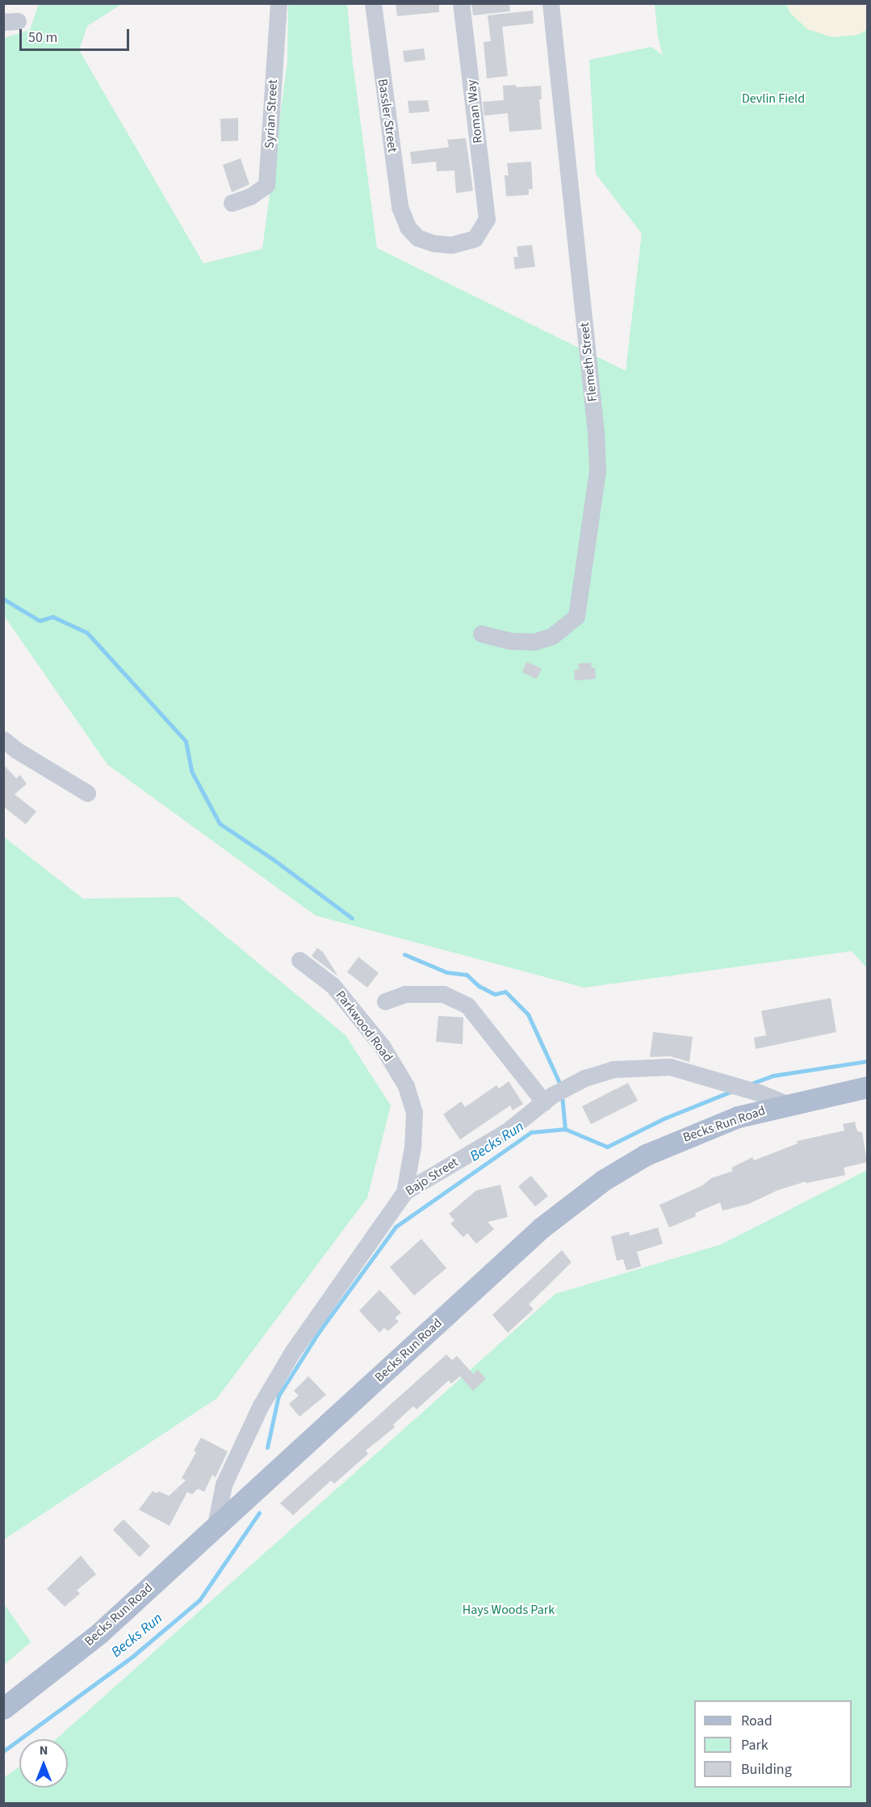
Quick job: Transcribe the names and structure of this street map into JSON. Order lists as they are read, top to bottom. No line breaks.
{"streets":{"main road":["Becks Run Road"],"street":["Roman Way","Syrian Street","Bassler Street","Flemeth Street","Parkwood Road","Bajo Street"]},"crossings":[["Roman Way","Bassler Street"],["Parkwood Road","Bajo Street"],["Becks Run Road","Bajo Street"]],"water":["Becks Run"],"parks":["Devlin Field","Hays Woods Park"],"legend":["Road","Park","Building"],"scale_bar":"50 m","north":"top"}
